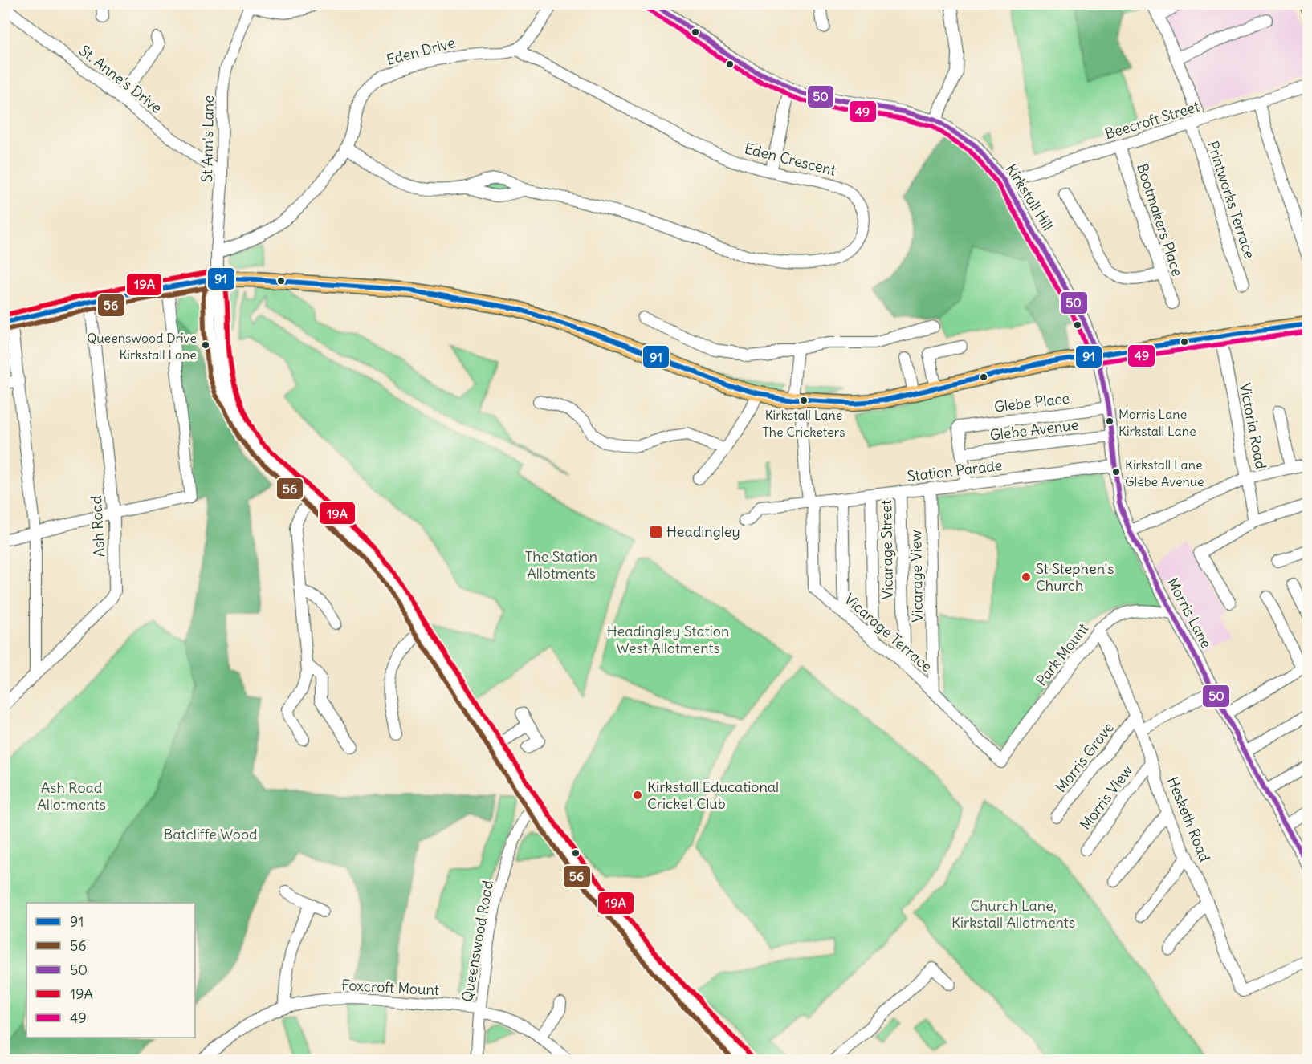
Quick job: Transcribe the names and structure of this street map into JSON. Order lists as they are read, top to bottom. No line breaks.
{"streets":{"street":["Eden Drive","St. Anne's Drive","Beecroft Street","St Ann's Lane","Eden Crescent","Kirkstall Hill","Printworks Terrace","Bootmakers Place","Glebe Place","Victoria Road","Glebe Avenue","Station Parade","Ash Road","Vicarage Street","Vicarage View","Morris Lane","Vicarage Terrace","Park Mount","Morris Grove","Morris View","Hesketh Road","Queenswood Road","Foxcroft Mount"]},"crossings":[["Eden Drive","St Ann's Lane"],["Eden Drive","Eden Crescent"],["St. Anne's Drive","St Ann's Lane"],["Beecroft Street","Kirkstall Hill"],["Beecroft Street","Printworks Terrace"],["Beecroft Street","Bootmakers Place"],["St Ann's Lane","Queenswood Road"],["Kirkstall Hill","Morris Lane"],["Glebe Place","Glebe Avenue"],["Glebe Place","Morris Lane"],["Glebe Avenue","Morris Lane"],["Station Parade","Vicarage Street"],["Station Parade","Vicarage View"],["Station Parade","Morris Lane"],["Station Parade","Vicarage Terrace"],["Vicarage Street","Vicarage Terrace"],["Vicarage View","Vicarage Terrace"],["Morris Lane","Park Mount"],["Vicarage Terrace","Park Mount"],["Park Mount","Hesketh Road"],["Morris Grove","Hesketh Road"],["Morris View","Hesketh Road"],["Queenswood Road","Foxcroft Mount"]],"parks":["The Station Allotments","Headingley Station West Allotments","Ash Road Allotments","Batcliffe Wood","Church Lane, Kirkstall Allotments"],"places":{"other":["Queenswood Drive Kirkstall Lane","Kirkstall Lane The Cricketers","Morris Lane Kirkstall Lane","Kirkstall Lane Glebe Avenue","St Stephen's Church","Kirkstall Educational Cricket Club"],"transit":["Headingley"]},"lines":["transit line 50","transit line 49","transit line 19A","transit line 56","transit line 91"],"legend":["91","56","50","19A","49"]}
